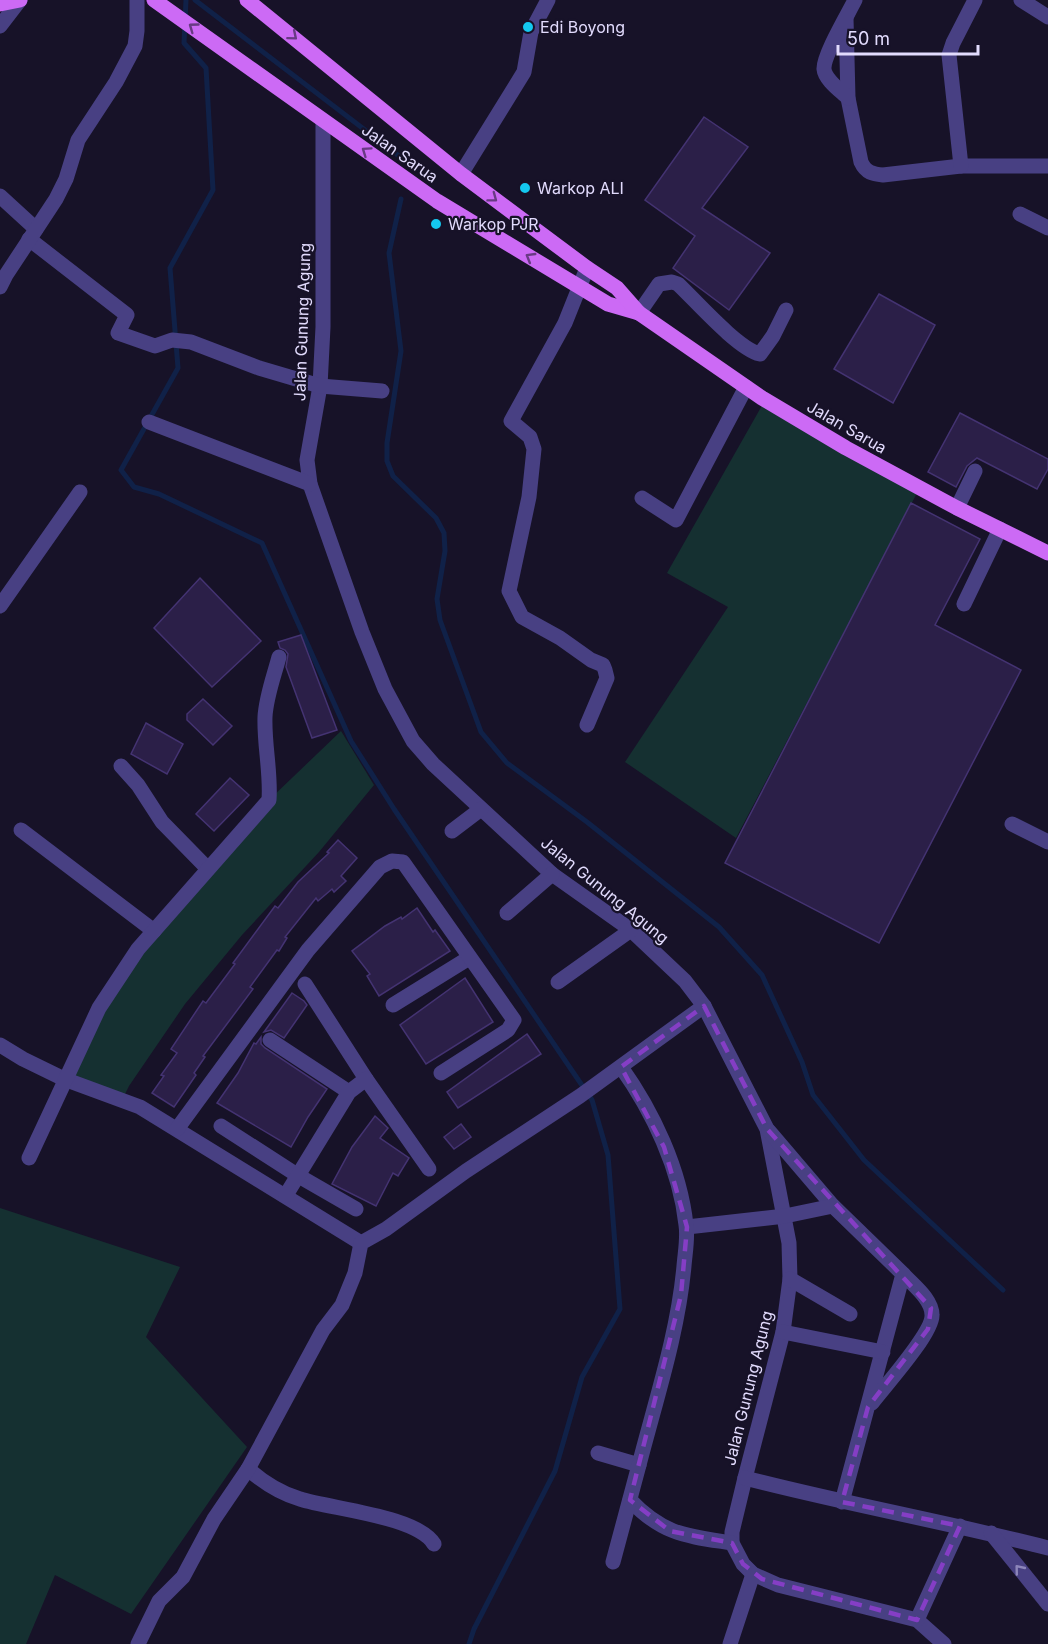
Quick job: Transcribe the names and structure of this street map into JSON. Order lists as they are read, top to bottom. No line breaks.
{"streets":{"main road":["Jalan Sarua"],"street":["Jalan Gunung Agung"]},"crossings":[["Jalan Sarua","Jalan Gunung Agung"]],"places":["Edi Boyong","Warkop ALI","Warkop PJR"],"scale_bar":"50 m"}
